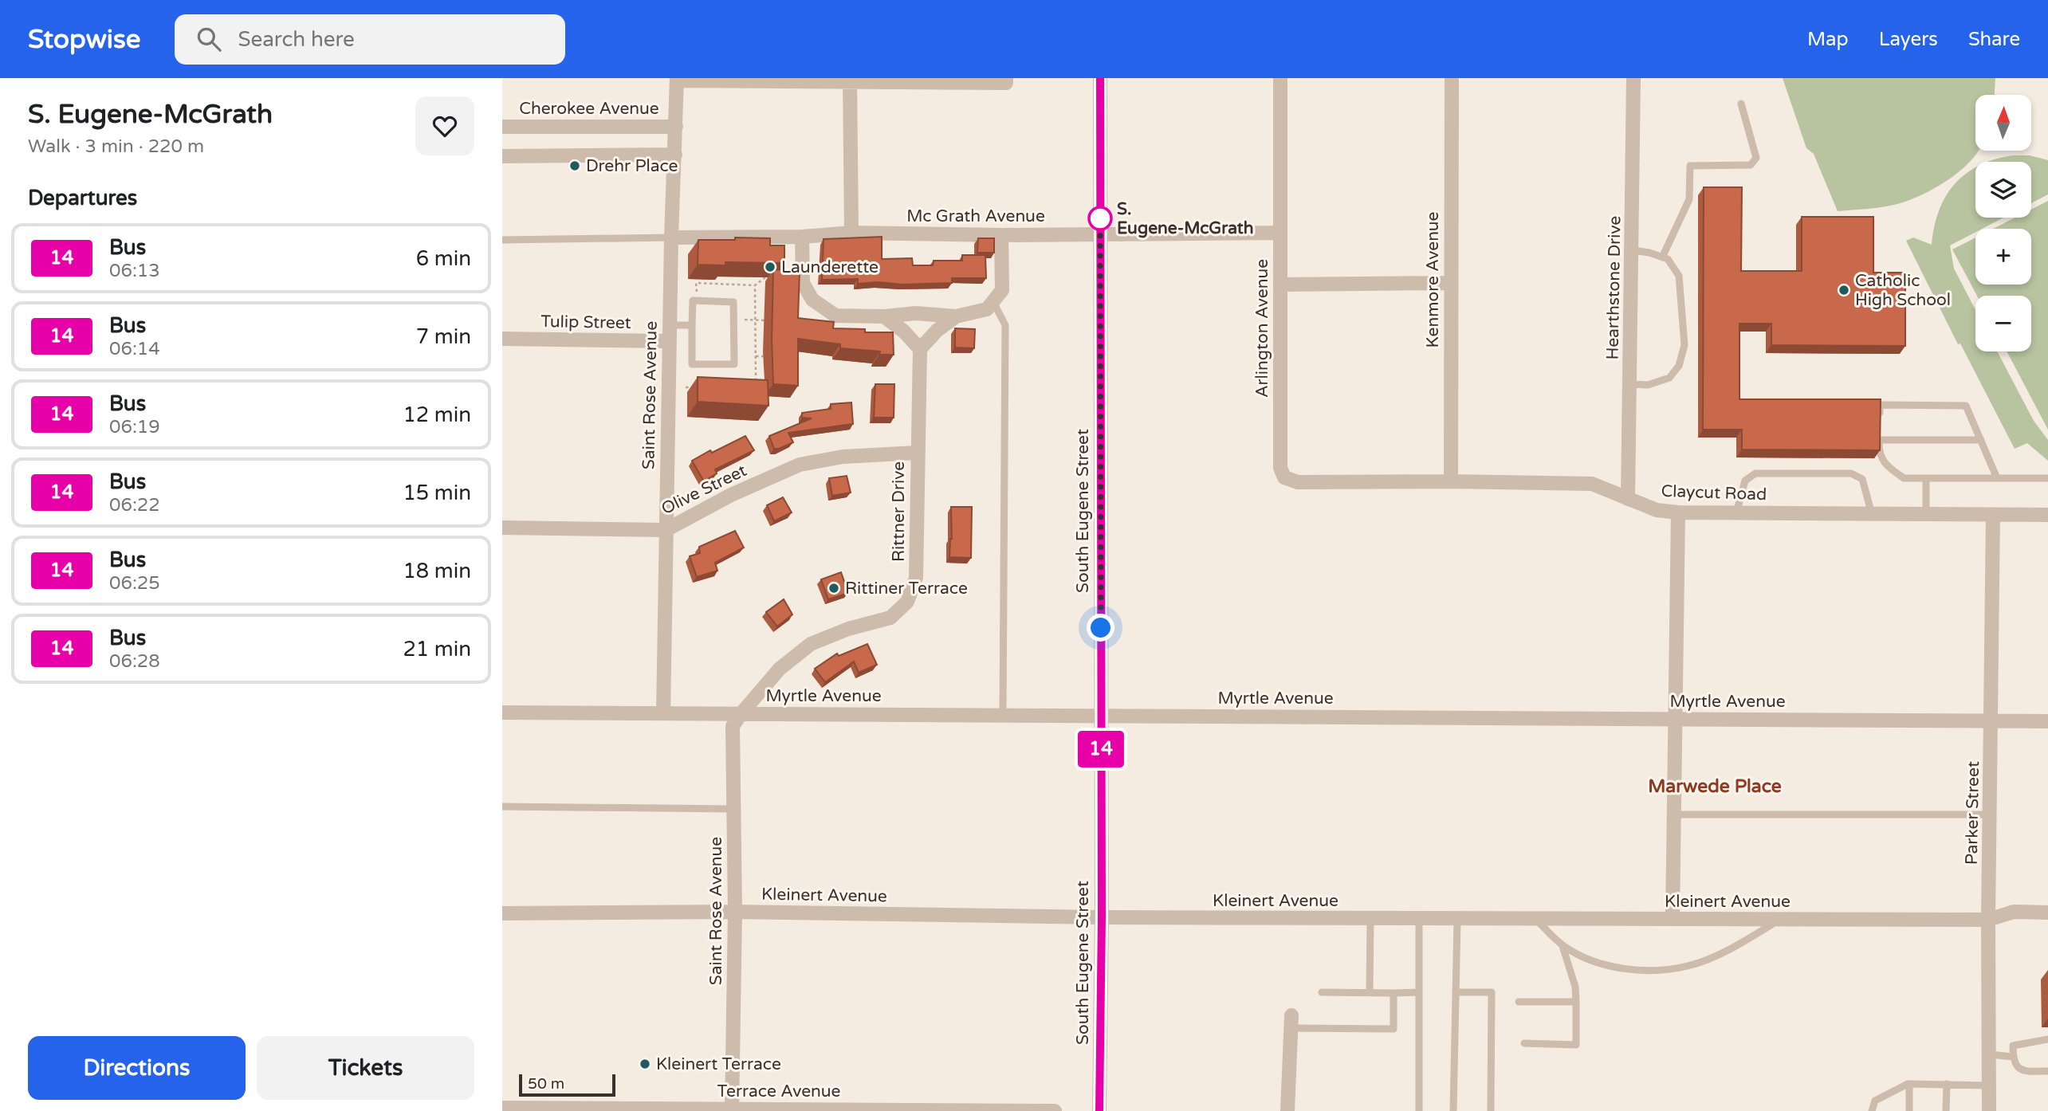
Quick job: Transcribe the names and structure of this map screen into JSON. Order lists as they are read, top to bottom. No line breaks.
{"streets":{"street":["Cherokee Avenue","Mc Grath Avenue","Kenmore Avenue","Hearthstone Drive","Tulip Street","Arlington Avenue","Saint Rose Avenue","Olive Street","Claycut Road","South Eugene Street","Rittner Drive","Myrtle Avenue","Parker Street","Kleinert Avenue","Terrace Avenue"]},"crossings":[["Cherokee Avenue","Saint Rose Avenue"],["Mc Grath Avenue","Arlington Avenue"],["Mc Grath Avenue","Saint Rose Avenue"],["Mc Grath Avenue","South Eugene Street"],["Kenmore Avenue","Claycut Road"],["Hearthstone Drive","Claycut Road"],["Tulip Street","Saint Rose Avenue"],["Arlington Avenue","Claycut Road"],["Saint Rose Avenue","Olive Street"],["Saint Rose Avenue","Rittner Drive"],["Saint Rose Avenue","Myrtle Avenue"],["Saint Rose Avenue","Kleinert Avenue"],["Saint Rose Avenue","Terrace Avenue"],["Olive Street","Rittner Drive"],["Claycut Road","Parker Street"],["South Eugene Street","Myrtle Avenue"],["South Eugene Street","Kleinert Avenue"],["Rittner Drive","Myrtle Avenue"],["Myrtle Avenue","Parker Street"],["Parker Street","Kleinert Avenue"]],"districts":["Marwede Place"],"places":["Drehr Place","S. Eugene-McGrath","Launderette","Catholic High School","Rittiner Terrace","Kleinert Terrace"],"lines":["bus line 14"],"scale_bar":"50 m","north":"top","page":{"header":"Stopwise","search":"Search here","nav":["Map","Layers","Share"],"heading":[["S. Eugene-McGrath","Walk · 3 min · 220 m"],"Departures"],"on_map":"14","map_buttons":["+","−"],"list":[{"mark":"14","name":"Bus","note":"06:13","value":"6 min"},{"mark":"14","name":"Bus","note":"06:14","value":"7 min"},{"mark":"14","name":"Bus","note":"06:19","value":"12 min"},{"mark":"14","name":"Bus","note":"06:22","value":"15 min"},{"mark":"14","name":"Bus","note":"06:25","value":"18 min"},{"mark":"14","name":"Bus","note":"06:28","value":"21 min"}],"buttons":["Directions","Tickets"],"scale":"50 m"}}
